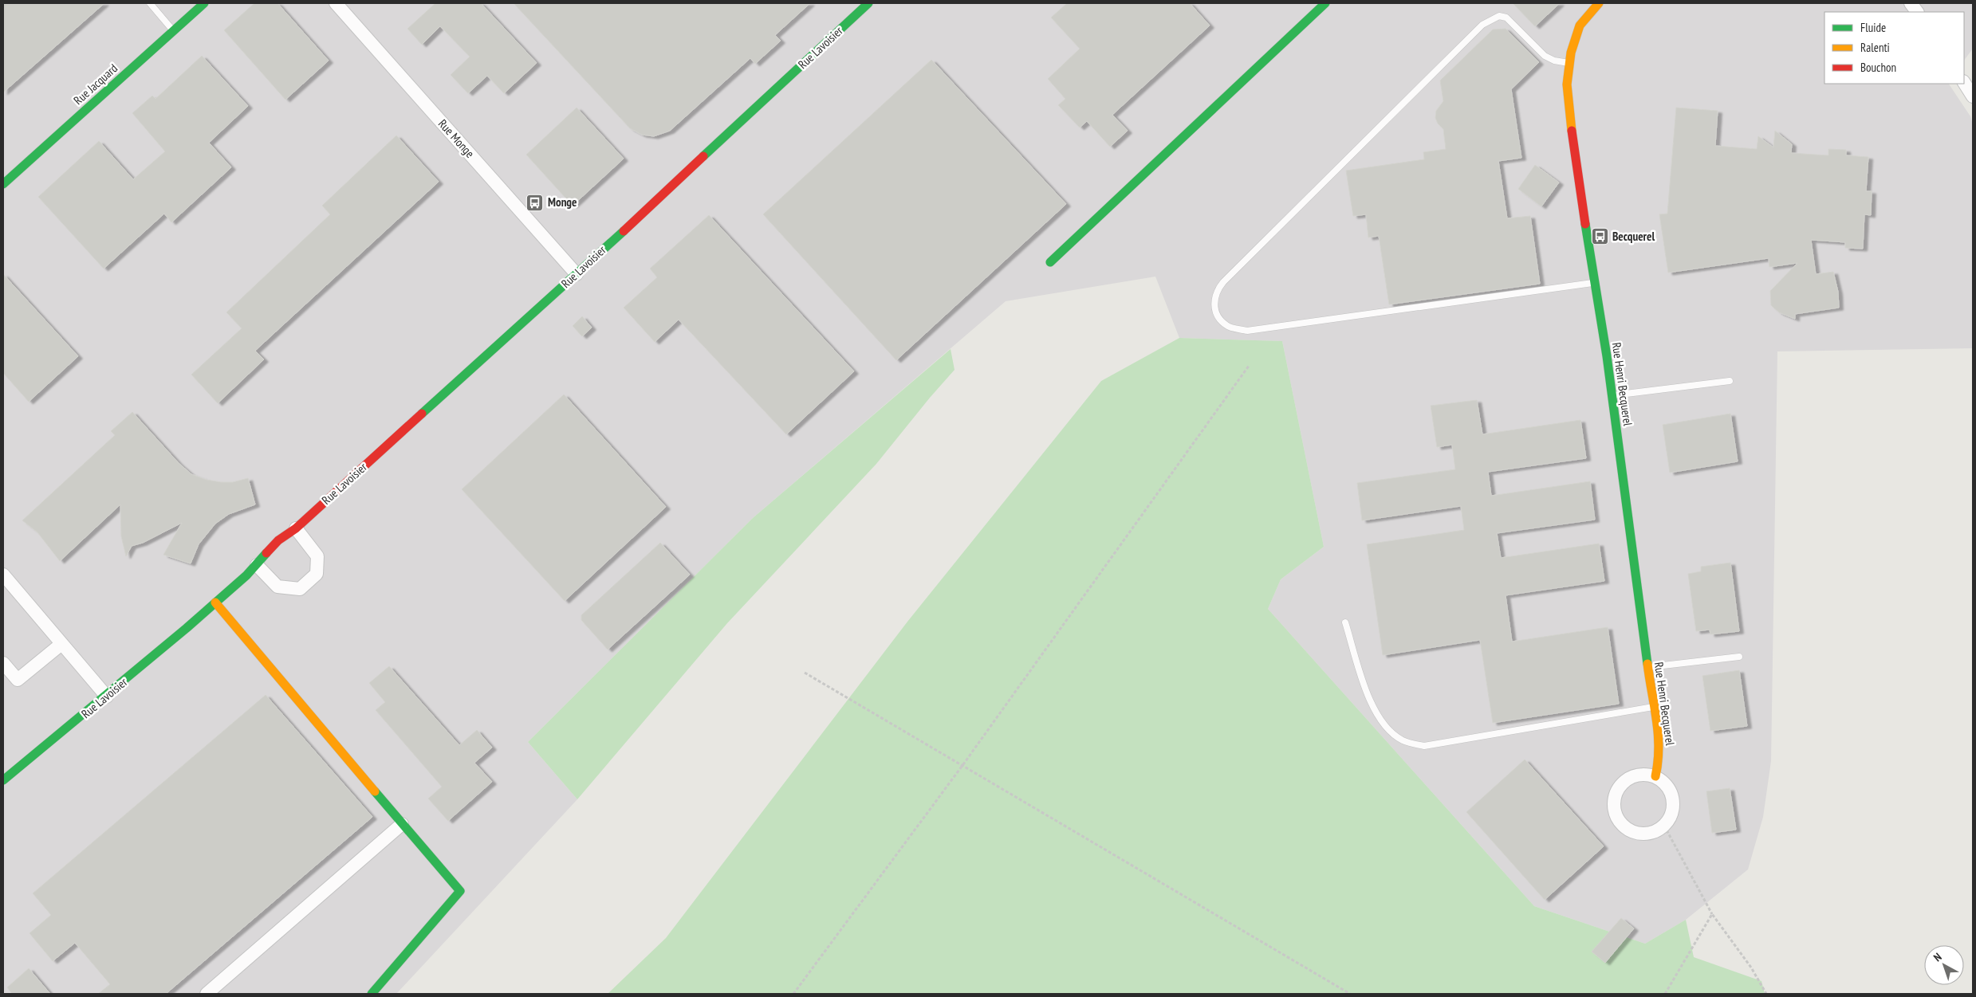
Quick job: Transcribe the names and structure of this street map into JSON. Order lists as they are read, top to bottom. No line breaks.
{"streets":{"street":["Rue Lavoisier","Rue Jacquard","Rue Monge","Rue Henri Becquerel"]},"crossings":[["Rue Lavoisier","Rue Monge"]],"places":{"bus stop":["Monge","Becquerel"]},"legend":["Fluide","Ralenti","Bouchon"],"north":"top left"}
